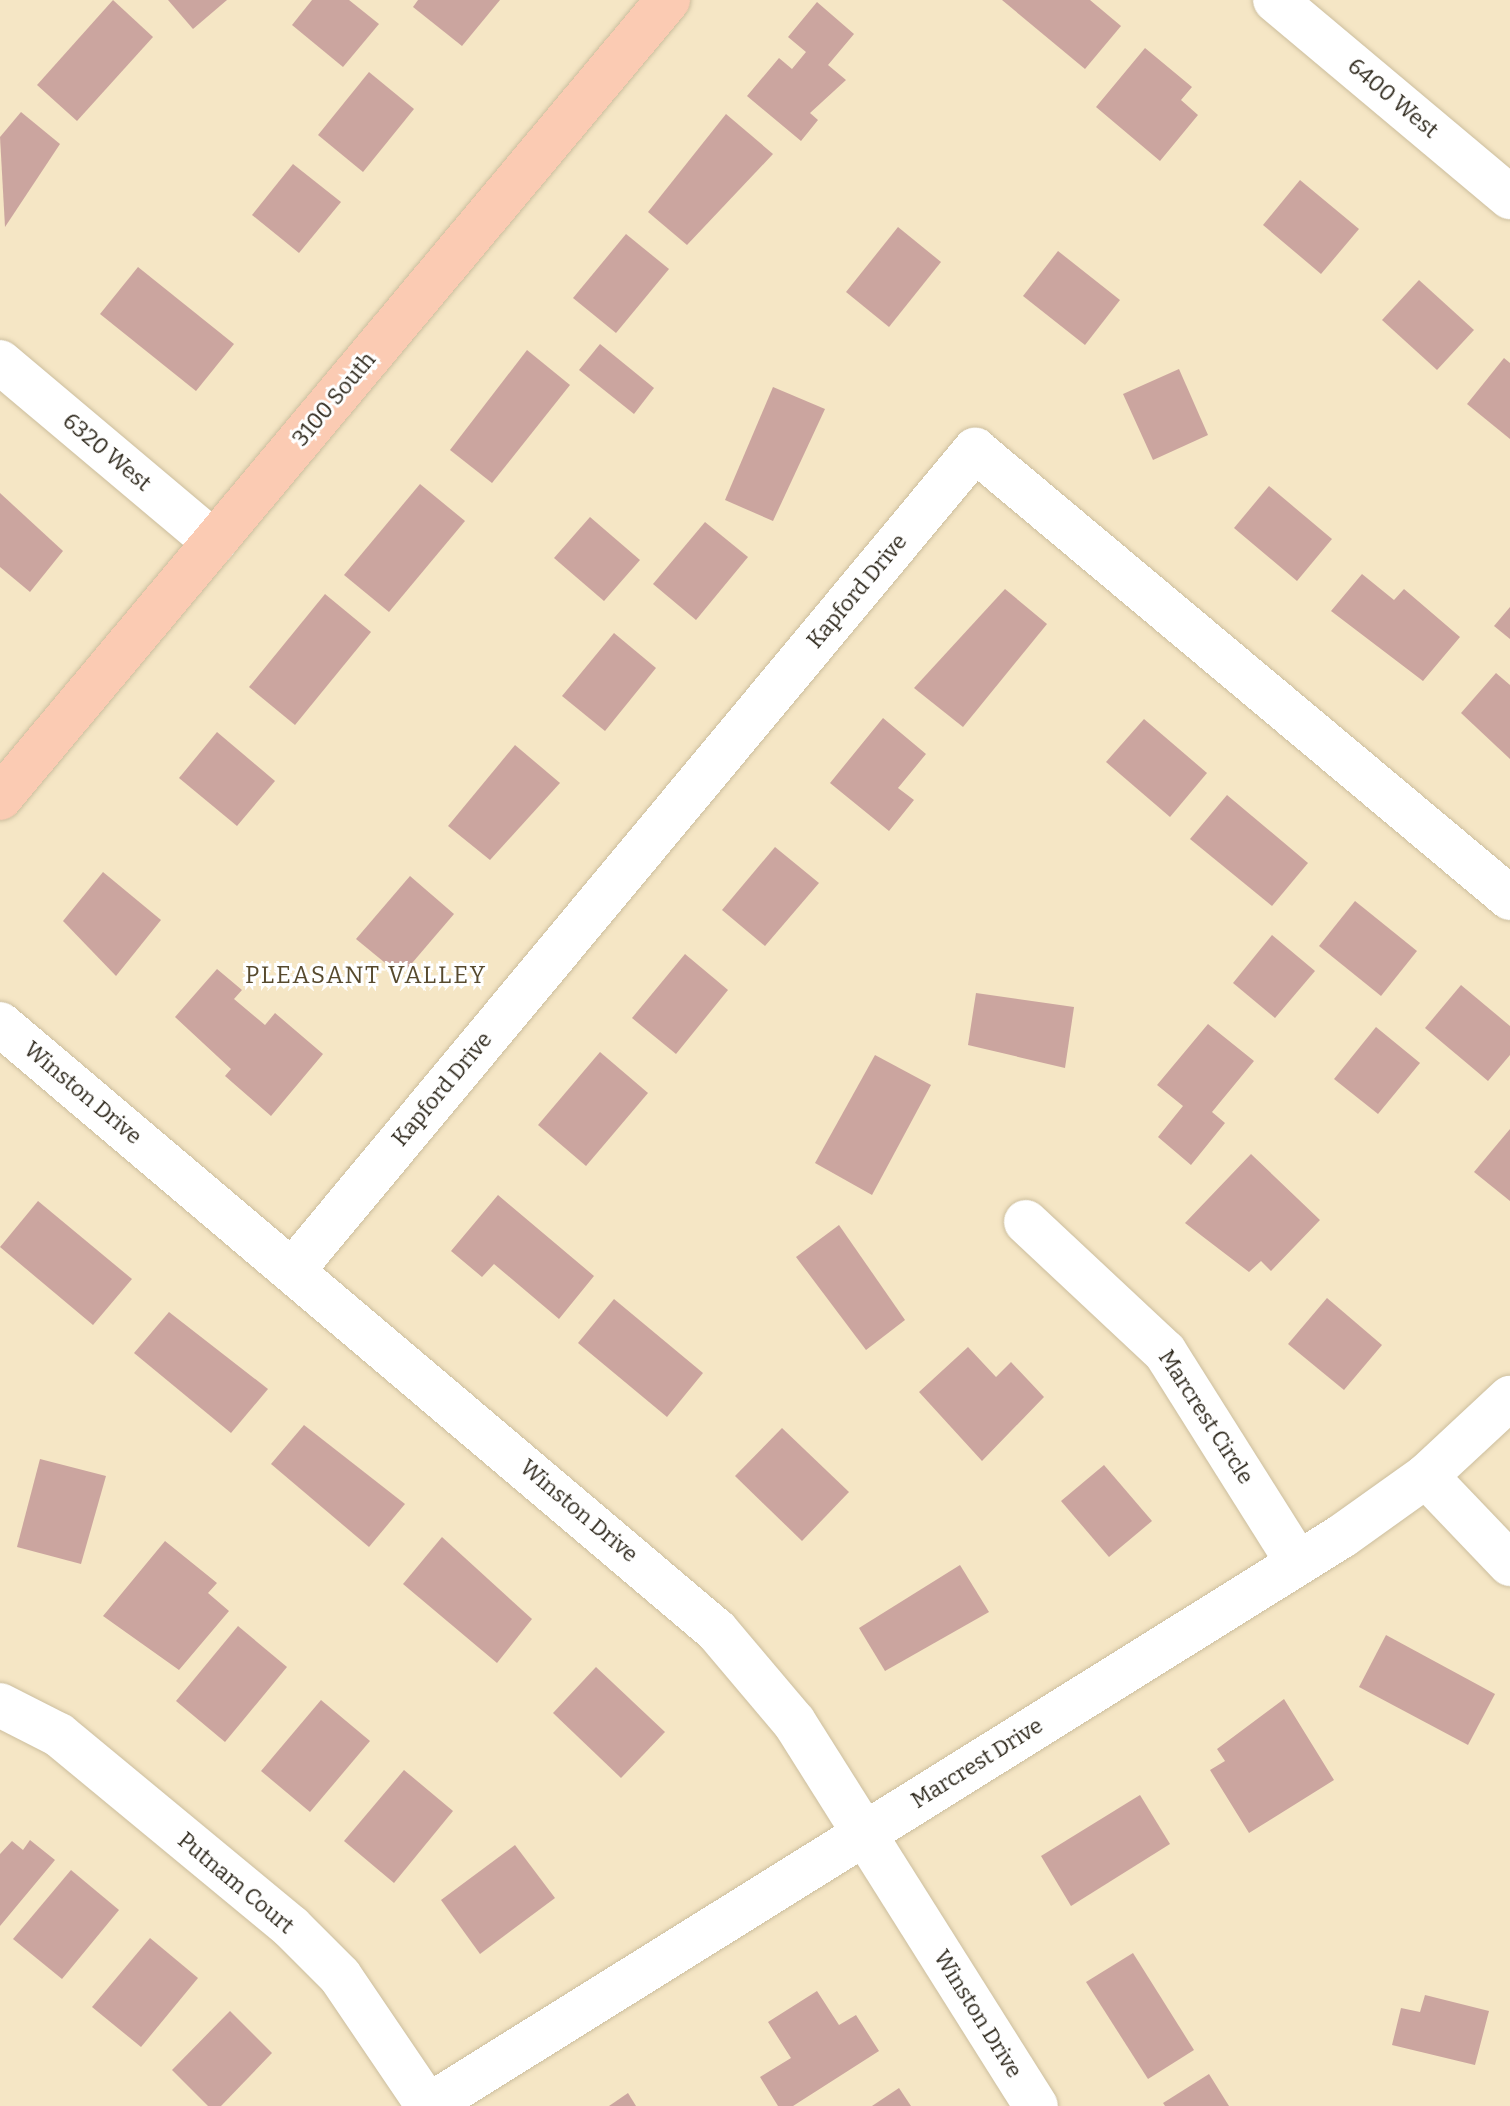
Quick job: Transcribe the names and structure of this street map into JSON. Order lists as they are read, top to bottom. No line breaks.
{"streets":{"main road":["3100 South"],"street":["6400 West","6320 West","Kapford Drive","Winston Drive","Marcrest Circle","Marcrest Drive","Putnam Court"]},"crossings":[["3100 South","6320 West"],["Kapford Drive","Winston Drive"],["Winston Drive","Marcrest Drive"],["Marcrest Circle","Marcrest Drive"],["Marcrest Drive","Putnam Court"]],"districts":["PLEASANT VALLEY"]}
